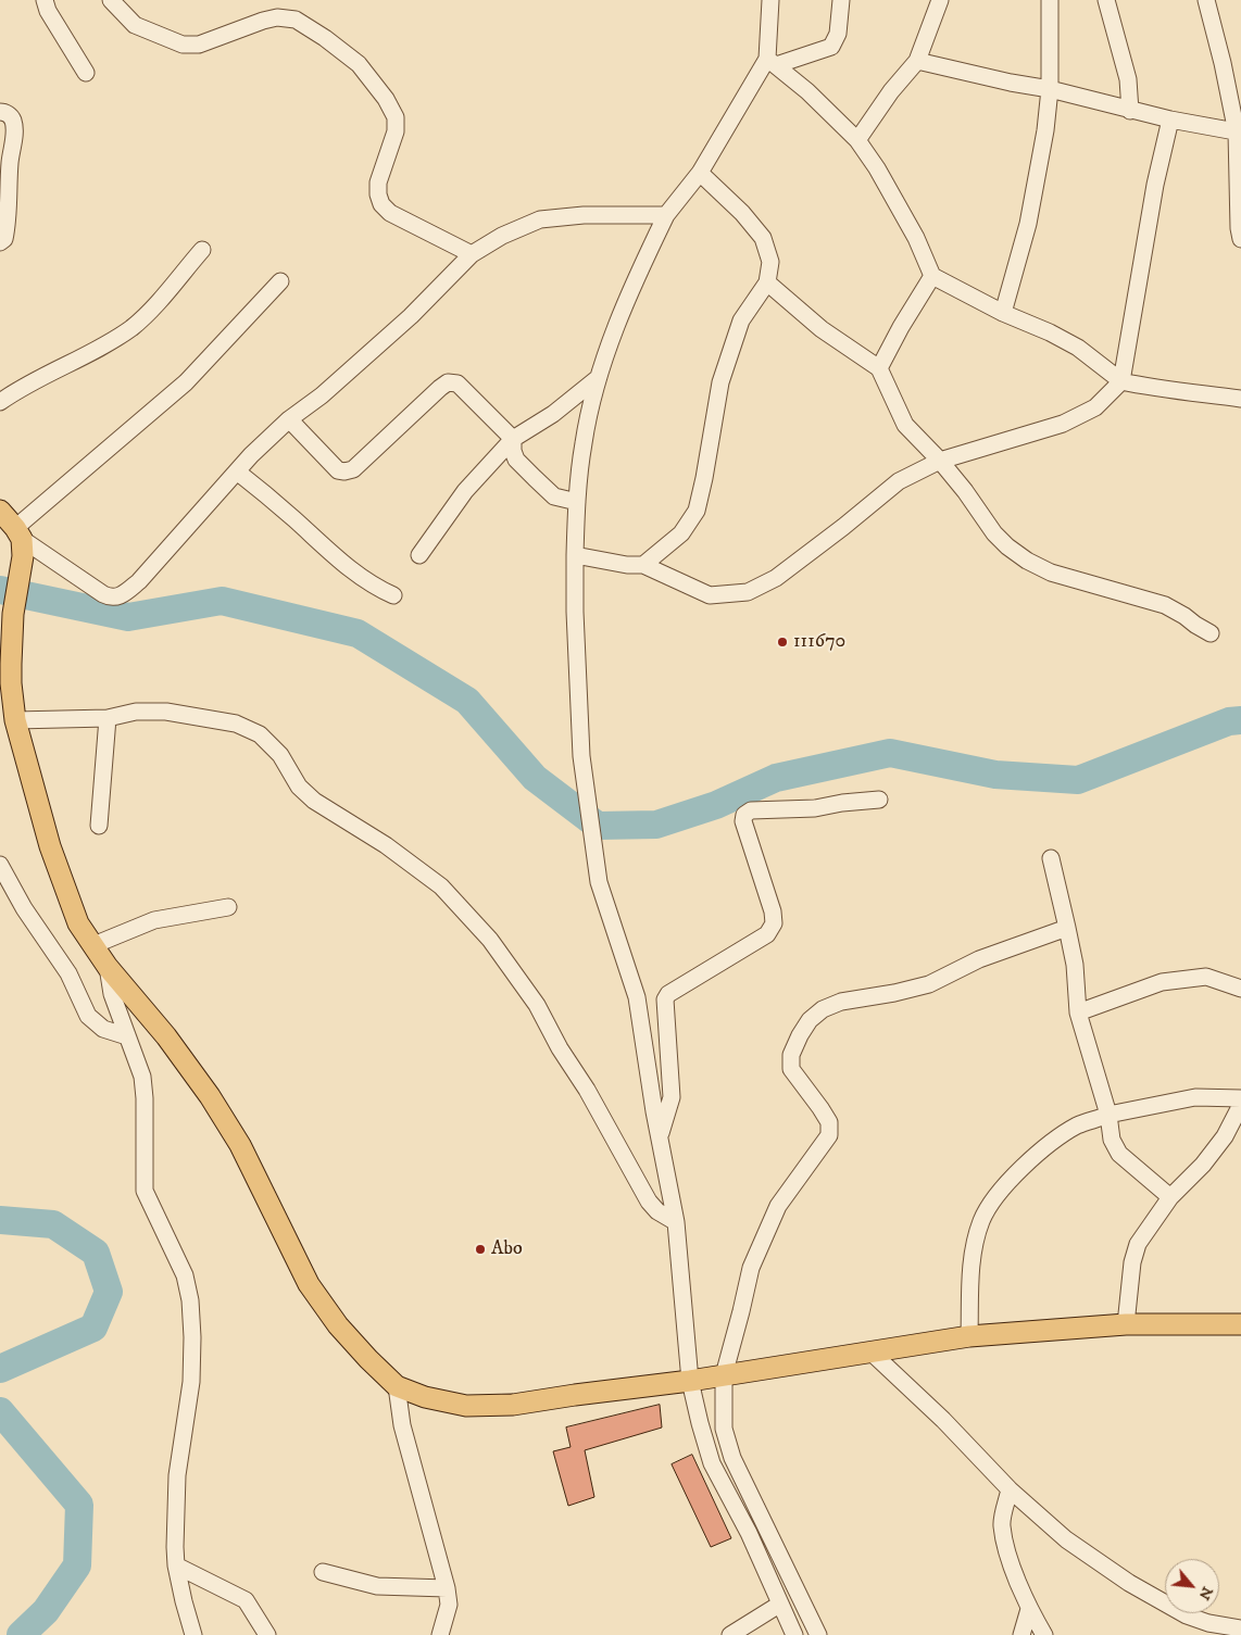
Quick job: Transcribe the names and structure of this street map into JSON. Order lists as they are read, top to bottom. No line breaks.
{"places":["111670","Abo"],"north":"bottom right"}
